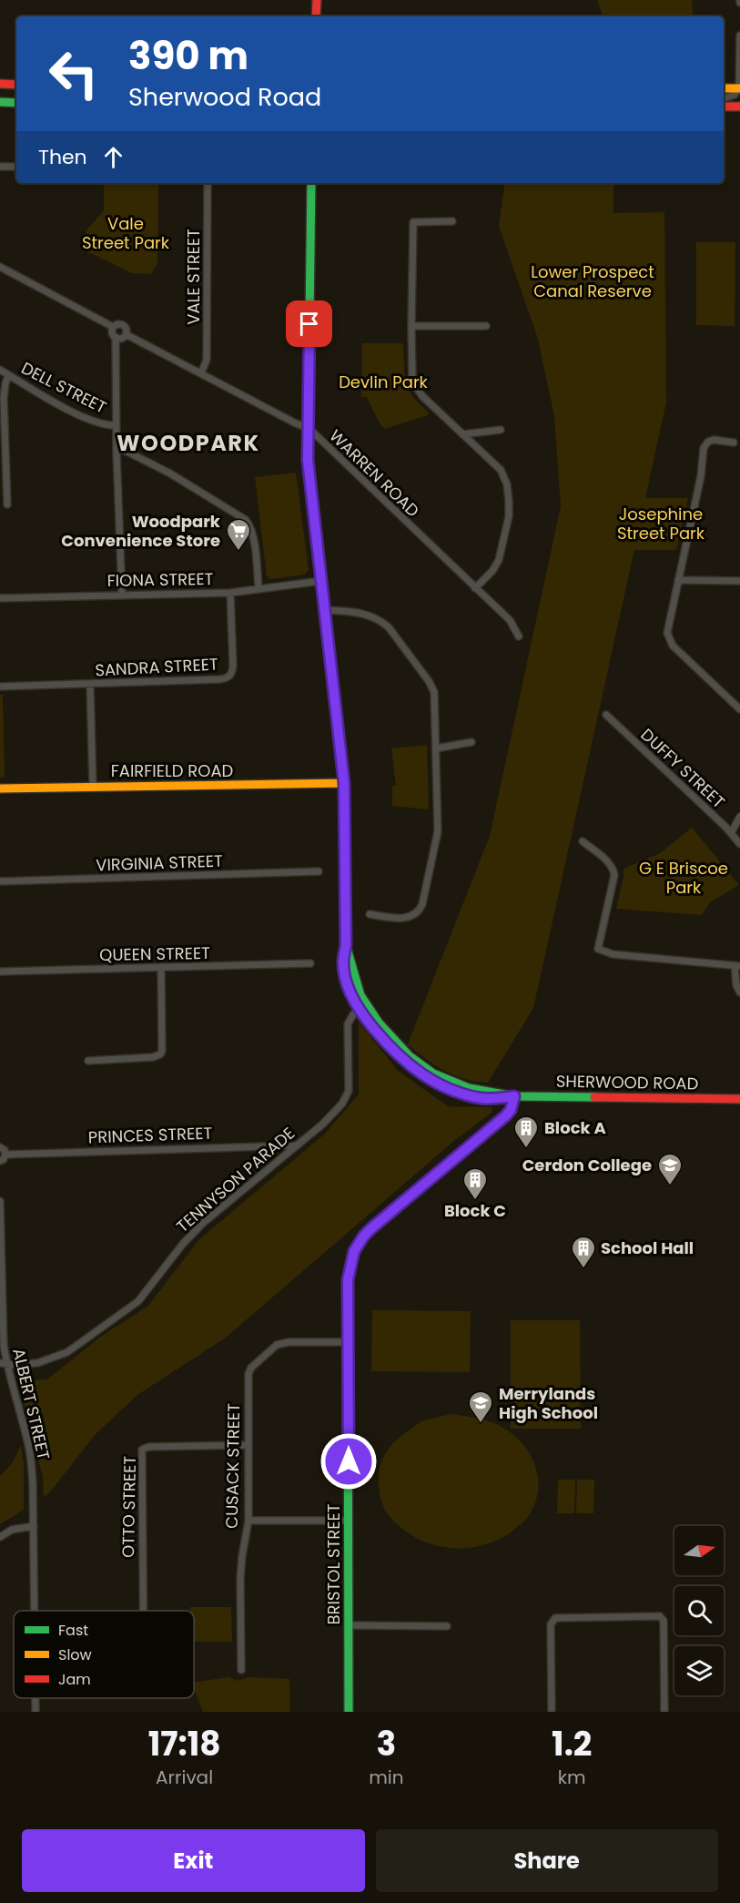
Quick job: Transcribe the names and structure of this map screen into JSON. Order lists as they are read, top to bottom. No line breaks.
{"streets":{"main road":["FAIRFIELD ROAD","SHERWOOD ROAD","BRISTOL STREET"],"street":["VALE STREET","DELL STREET","WARREN ROAD","FIONA STREET","SANDRA STREET","DUFFY STREET","VIRGINIA STREET","QUEEN STREET","PRINCES STREET","TENNYSON PARADE","ALBERT STREET","CUSACK STREET","OTTO STREET"]},"crossings":[["VALE STREET","WARREN ROAD"],["WARREN ROAD","SHERWOOD ROAD"],["FIONA STREET","SANDRA STREET"],["FIONA STREET","SHERWOOD ROAD"],["FAIRFIELD ROAD","SHERWOOD ROAD"],["SHERWOOD ROAD","TENNYSON PARADE"],["SHERWOOD ROAD","BRISTOL STREET"],["PRINCES STREET","TENNYSON PARADE"],["TENNYSON PARADE","ALBERT STREET"],["CUSACK STREET","OTTO STREET"],["CUSACK STREET","BRISTOL STREET"]],"districts":["WOODPARK"],"parks":["Vale Street Park","Lower Prospect Canal Reserve","Devlin Park","Josephine Street Park","G E Briscoe Park"],"places":{"supermarket":["Woodpark Convenience Store"],"building":["Block A","Block C","School Hall"],"school or university":["Cerdon College","Merrylands High School"]},"legend":["Fast","Slow","Jam"],"north":"right","page":{"turn":["390 m","Sherwood Road"],"then":"Then","eta":["17:18","Arrival","3","min","1.2","km"],"buttons":["Exit","Share"]}}
